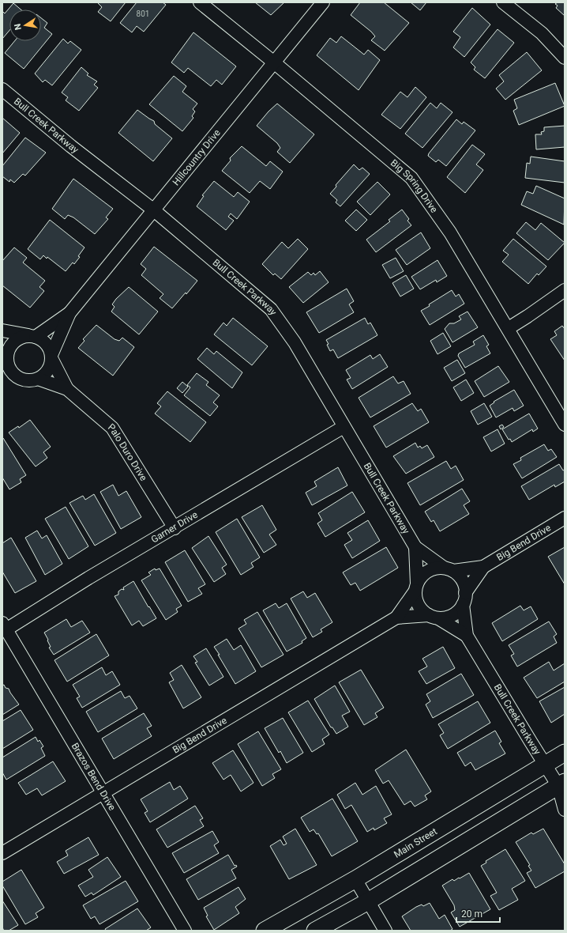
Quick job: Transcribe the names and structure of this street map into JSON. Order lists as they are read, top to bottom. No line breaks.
{"streets":{"street":["Bull Creek Parkway","Hillcountry Drive","Big Spring Drive","Palo Duro Drive","Garner Drive","Big Bend Drive","Brazos Bend Drive","Main Street"]},"crossings":[["Bull Creek Parkway","Hillcountry Drive"],["Bull Creek Parkway","Garner Drive"],["Bull Creek Parkway","Big Bend Drive"],["Bull Creek Parkway","Main Street"],["Hillcountry Drive","Big Spring Drive"],["Hillcountry Drive","Palo Duro Drive"],["Palo Duro Drive","Garner Drive"],["Garner Drive","Brazos Bend Drive"],["Big Bend Drive","Brazos Bend Drive"]],"house_numbers":["801"],"scale_bar":"20 m","north":"left"}
